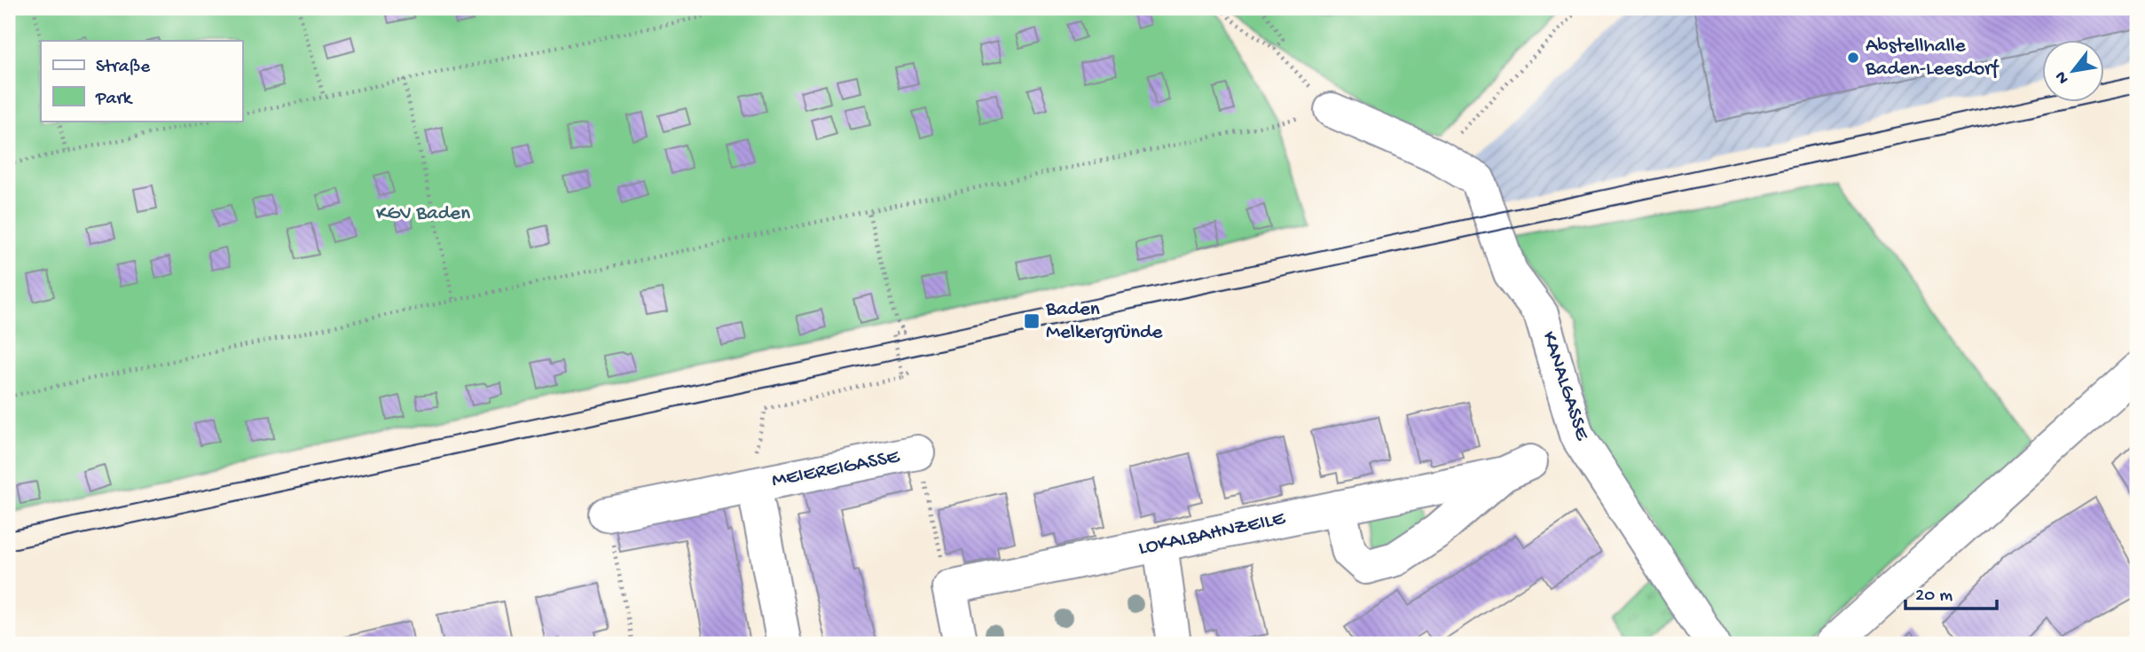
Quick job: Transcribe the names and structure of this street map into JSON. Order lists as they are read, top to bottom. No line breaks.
{"streets":{"street":["KANALGASSE","MEIEREIGASSE","LOKALBAHNZEILE"]},"parks":["KGV Baden"],"places":{"other":["Abstellhalle Baden-Leesdorf"],"transit":["Baden Melkergründe"]},"legend":["Straße","Park"],"scale_bar":"20 m","north":"bottom left"}
